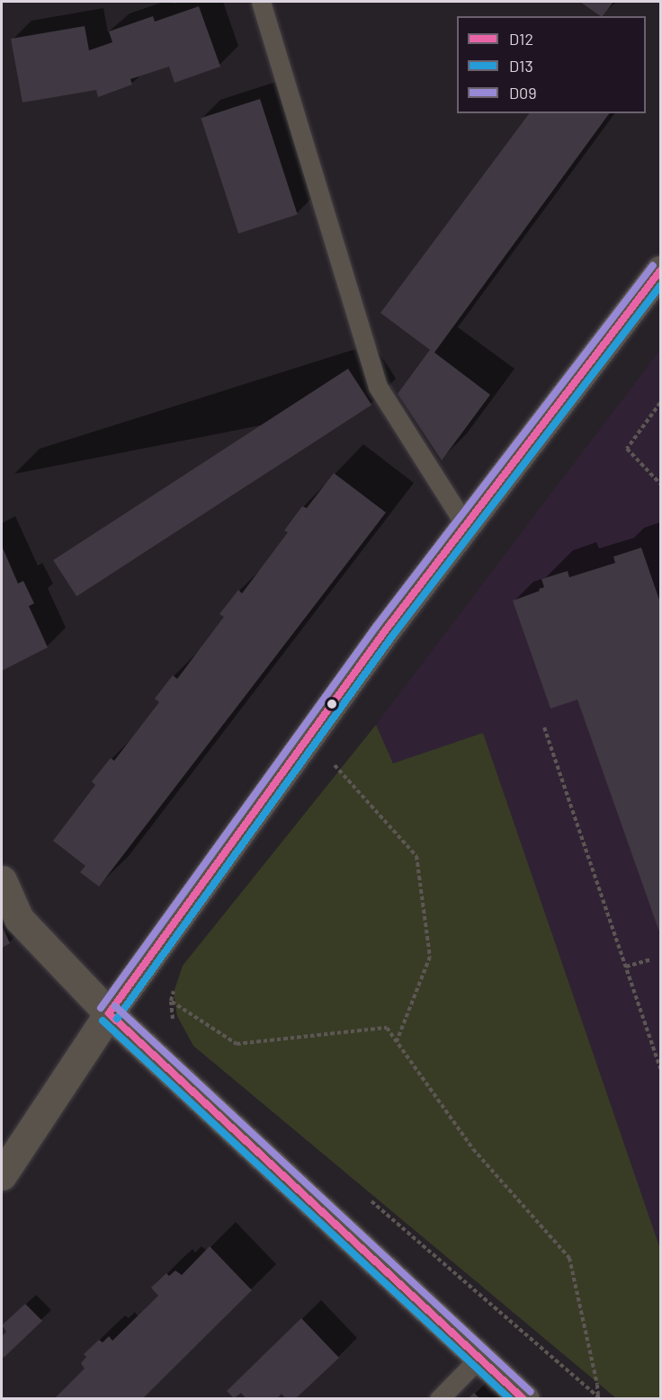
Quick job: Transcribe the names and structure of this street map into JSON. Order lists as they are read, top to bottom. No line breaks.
{"lines":["transit line D09","transit line D12","transit line D13"],"legend":["D12","D13","D09"]}
